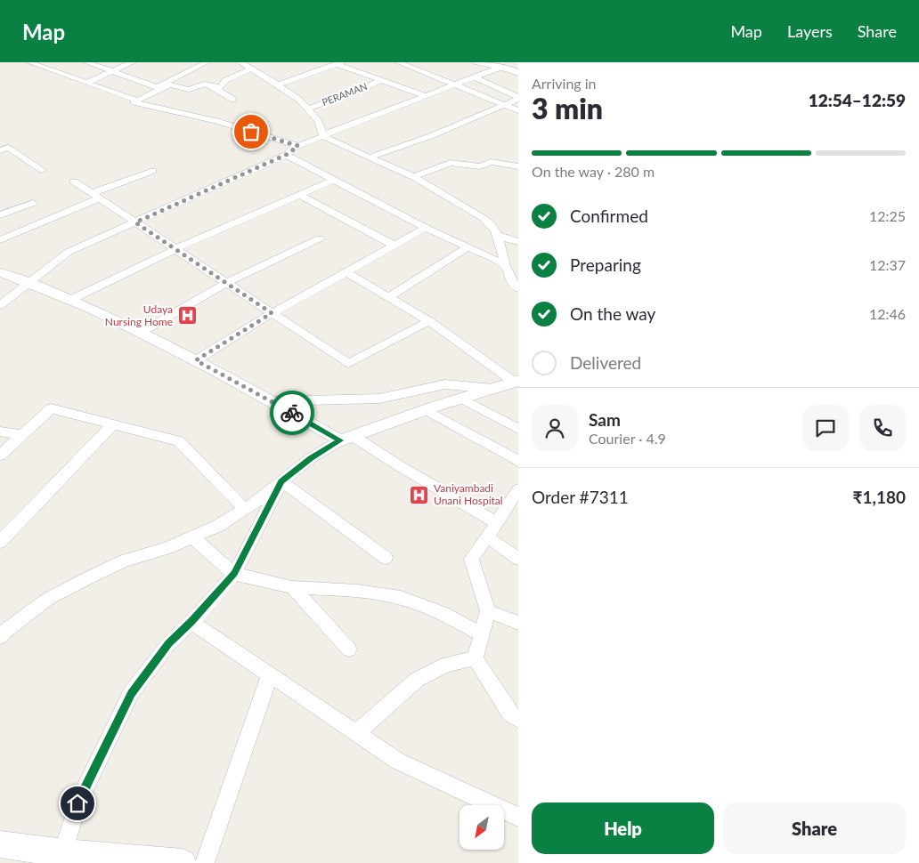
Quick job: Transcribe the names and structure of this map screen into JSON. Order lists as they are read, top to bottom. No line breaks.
{"streets":{"street":["PERAMAN"]},"places":{"hospital":["Udaya Nursing Home","Vaniyambadi Unani Hospital"]},"north":"bottom left","page":{"header":"Map","nav":["Map","Layers","Share"],"heading":["3 min","Arriving in","12:54–12:59"],"panel":["Sam","Courier · 4.9","Order #7311","₹1,180"],"bar":"On the way · 280 m","list":[["Confirmed","12:25"],["Preparing","12:37"],["On the way","12:46"],"Delivered"],"buttons":["Help","Share"]}}
